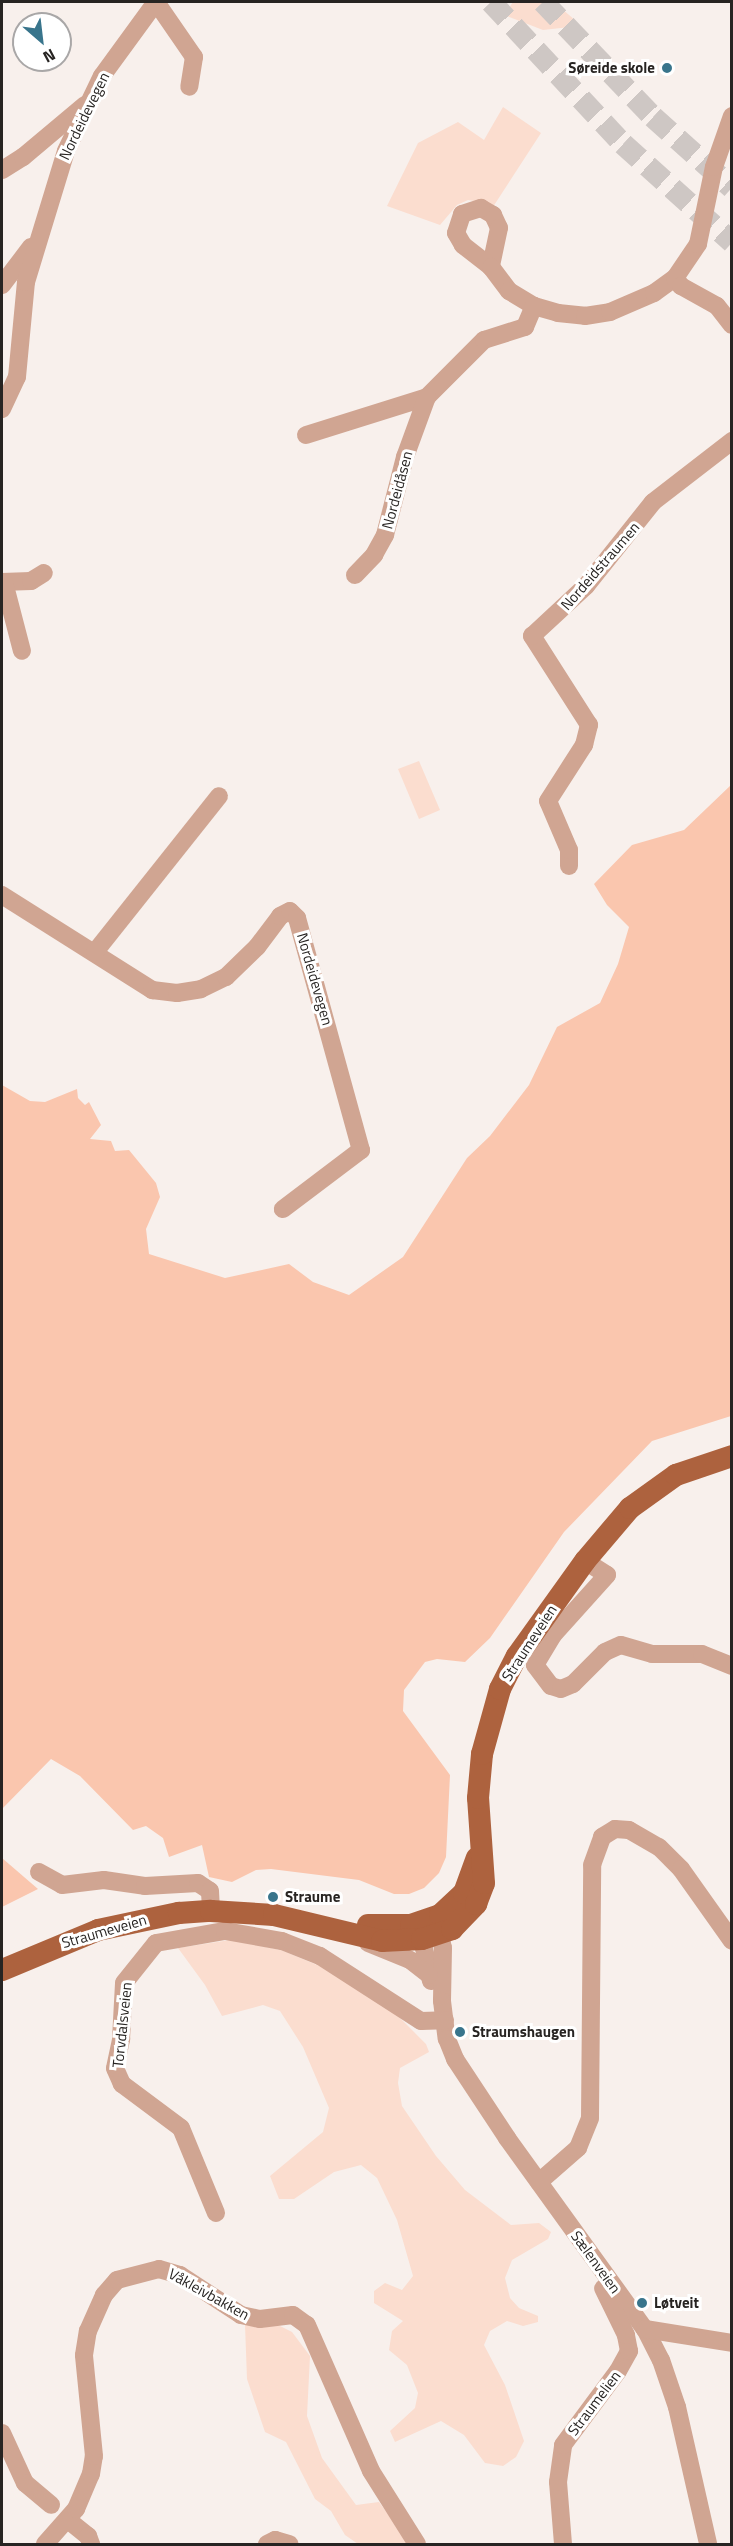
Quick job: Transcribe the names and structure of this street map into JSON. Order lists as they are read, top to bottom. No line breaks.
{"streets":{"main road":["Straumeveien"],"street":["Nordeidevegen","Nordeidåsen","Nordeidstraumen","Torvdalsveien","Sælenveien","Våkleivbakken","Straumelien"]},"crossings":[["Straumeveien","Sælenveien"],["Torvdalsveien","Sælenveien"],["Sælenveien","Straumelien"]],"places":["Søreide skole","Straume","Straumshaugen","Løtveit"],"north":"bottom right"}
